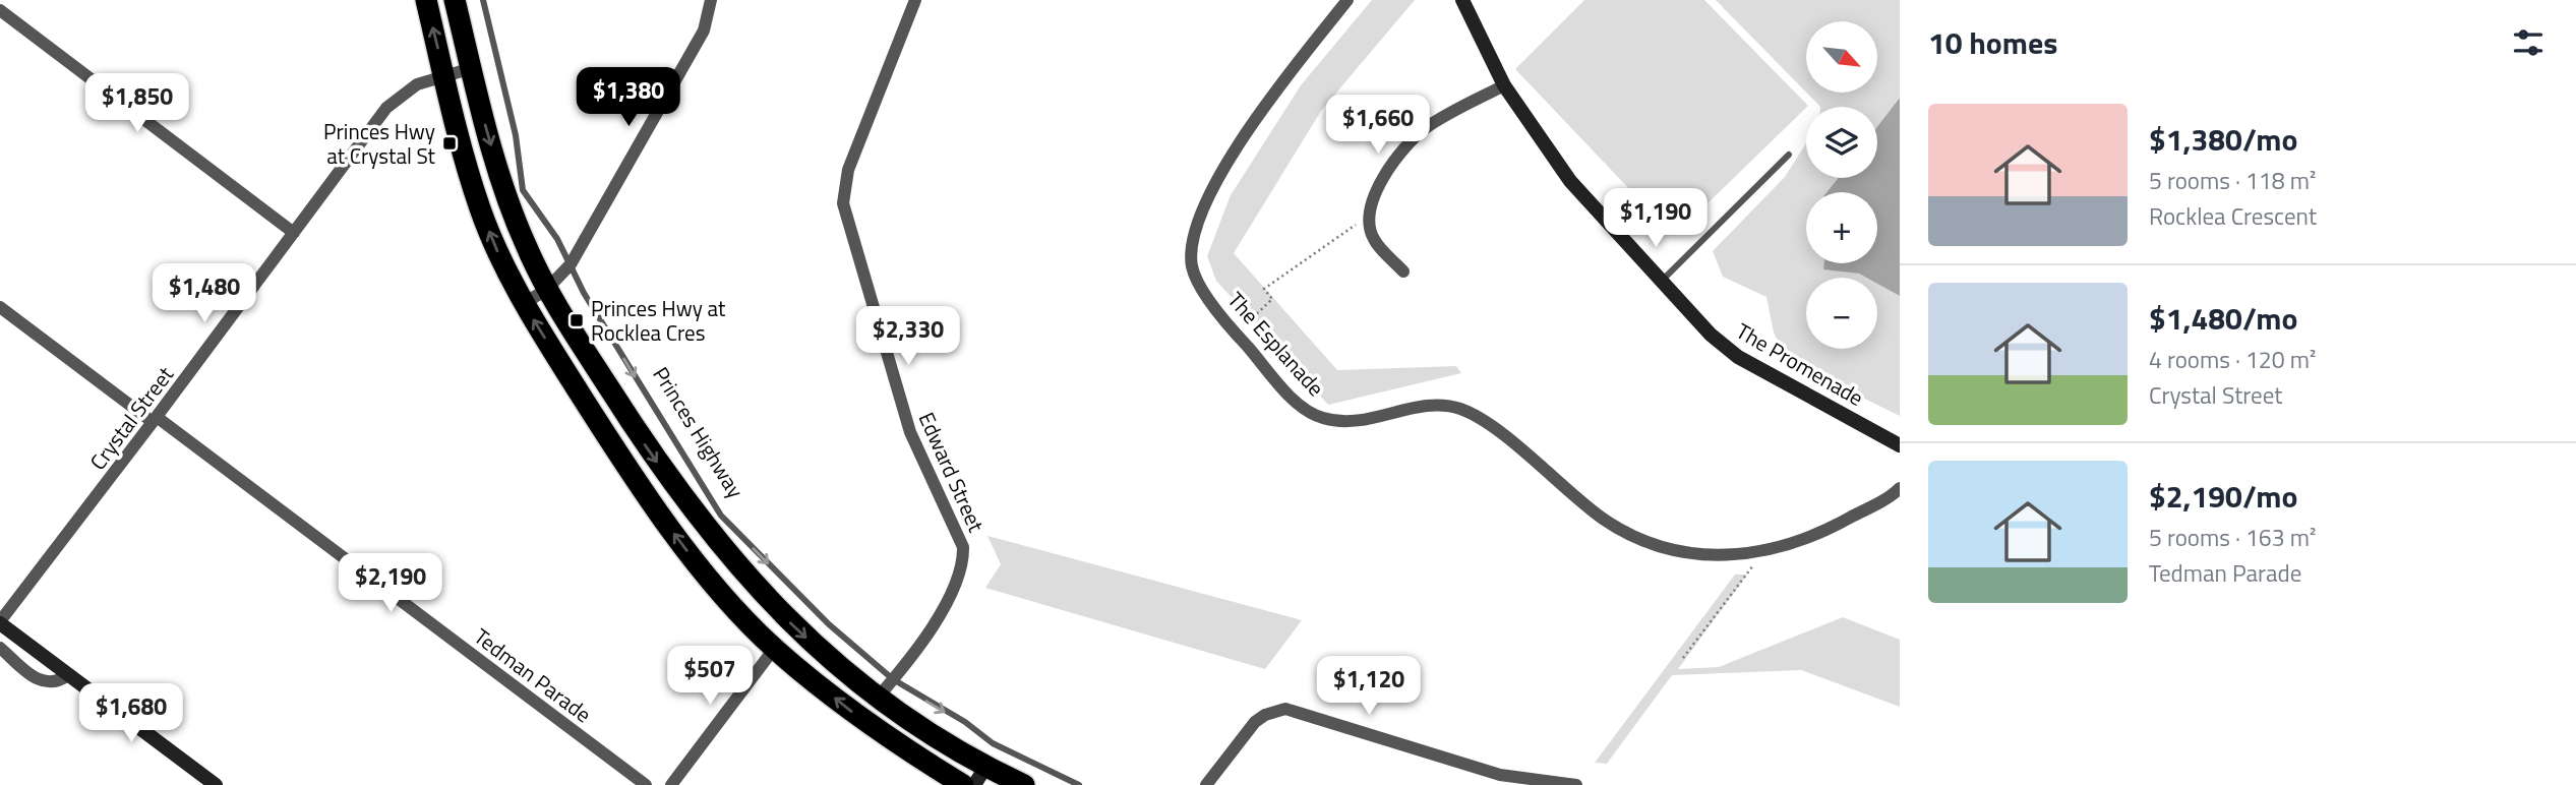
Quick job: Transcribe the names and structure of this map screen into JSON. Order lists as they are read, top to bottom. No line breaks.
{"streets":{"street":["The Esplanade","The Promenade","Crystal Street","Edward Street","Tedman Parade"],"lane":["Princes Highway"]},"crossings":[["Crystal Street","Tedman Parade"],["Princes Highway","Edward Street"]],"one_way":["Princes Highway"],"places":{"transit":["Princes Hwy at Crystal St","Princes Hwy at Rocklea Cres"]},"north":"bottom right","page":{"heading":"10 homes","map_buttons":["+","−"],"price":["$1,380","$1,850","$1,660","$1,190","$1,480","$2,330","$2,190","$507","$1,120","$1,680"],"list":[{"name":"$1,380/mo","note":"5 rooms · 118 m² · Rocklea Crescent"},{"name":"$1,480/mo","note":"4 rooms · 120 m² · Crystal Street"},{"name":"$2,190/mo","note":"5 rooms · 163 m² · Tedman Parade"}]}}
